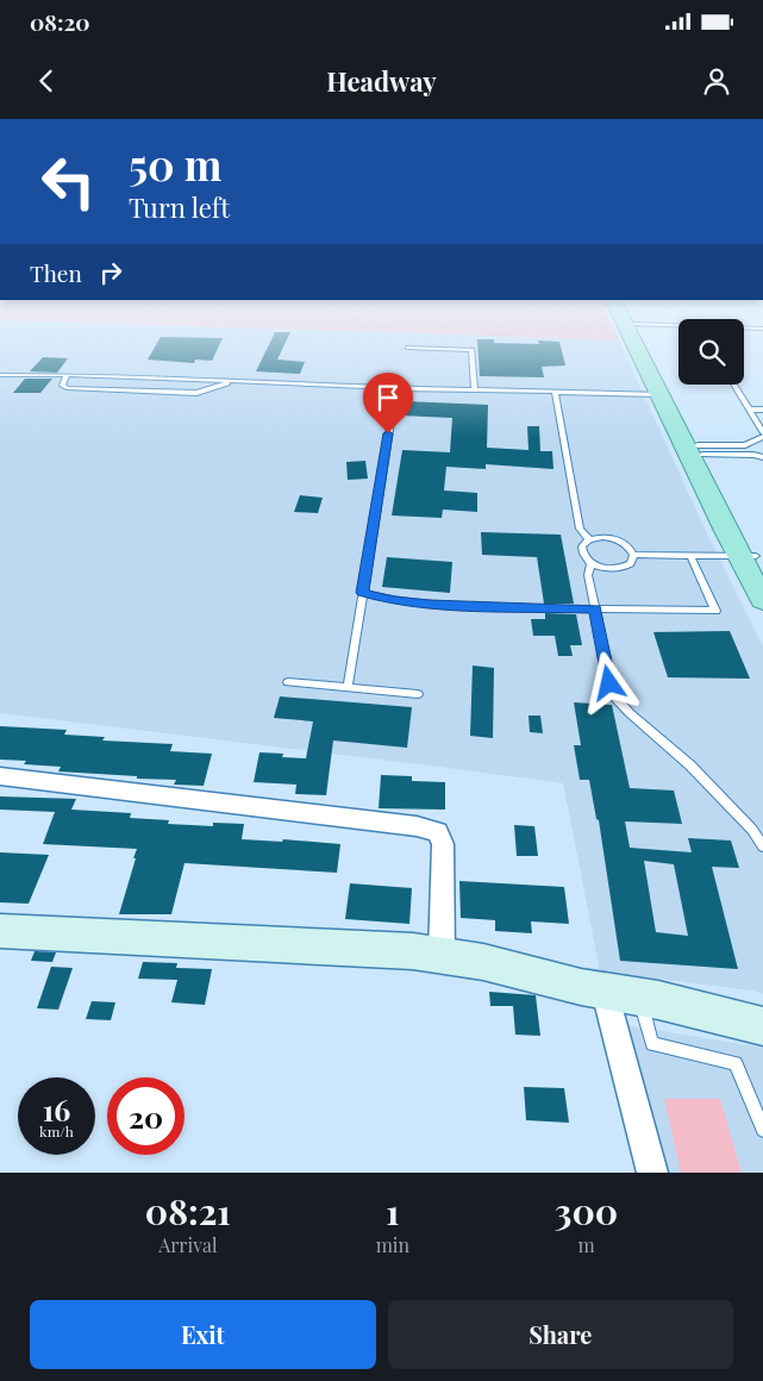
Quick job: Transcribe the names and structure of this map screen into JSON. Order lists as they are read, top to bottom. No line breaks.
{"page":{"status":"08:20","header":"Headway","turn":["50 m","Turn left"],"then":"Then","speed":"16 km/h","limit":"20","eta":["08:21","Arrival","1","min","300","m"],"buttons":["Exit","Share"]}}
